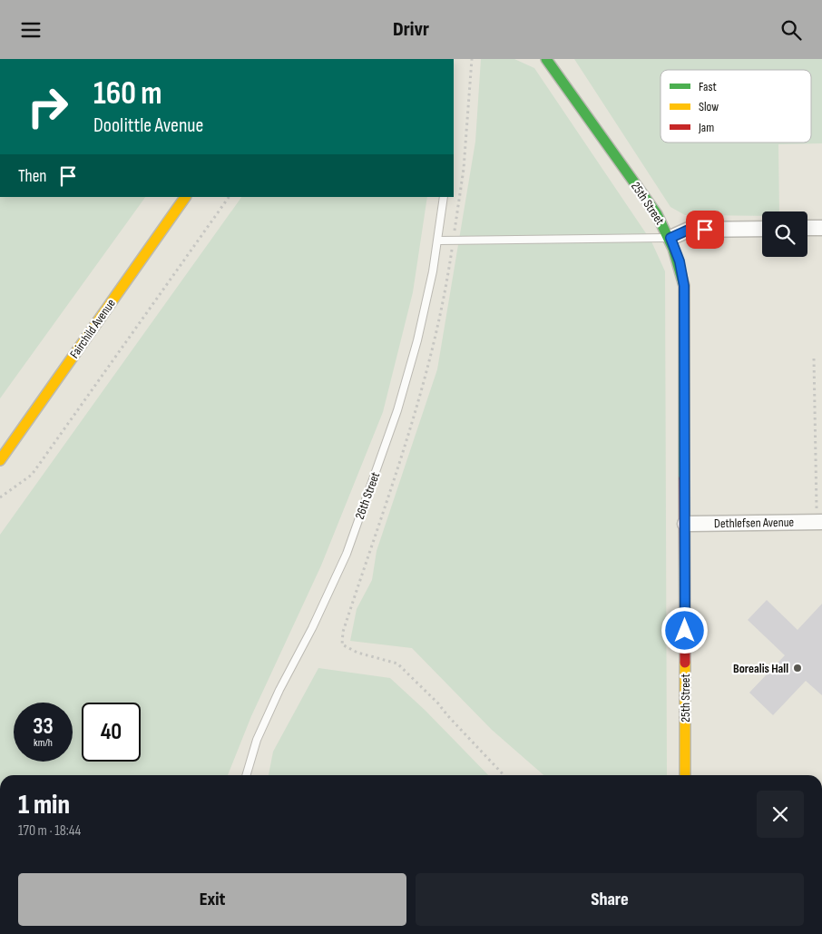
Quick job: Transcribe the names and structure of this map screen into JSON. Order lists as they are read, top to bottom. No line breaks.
{"streets":{"street":["25th Street","Fairchild Avenue","Dethlefsen Avenue"],"lane":["26th Street"]},"crossings":[["25th Street","Dethlefsen Avenue"]],"places":["Borealis Hall"],"legend":["Fast","Slow","Jam"],"page":{"header":"Drivr","turn":["160 m","Doolittle Avenue"],"then":"Then","speed":"33 km/h","limit":"40","heading":["1 min","170 m · 18:44"],"buttons":["Exit","Share"]}}
